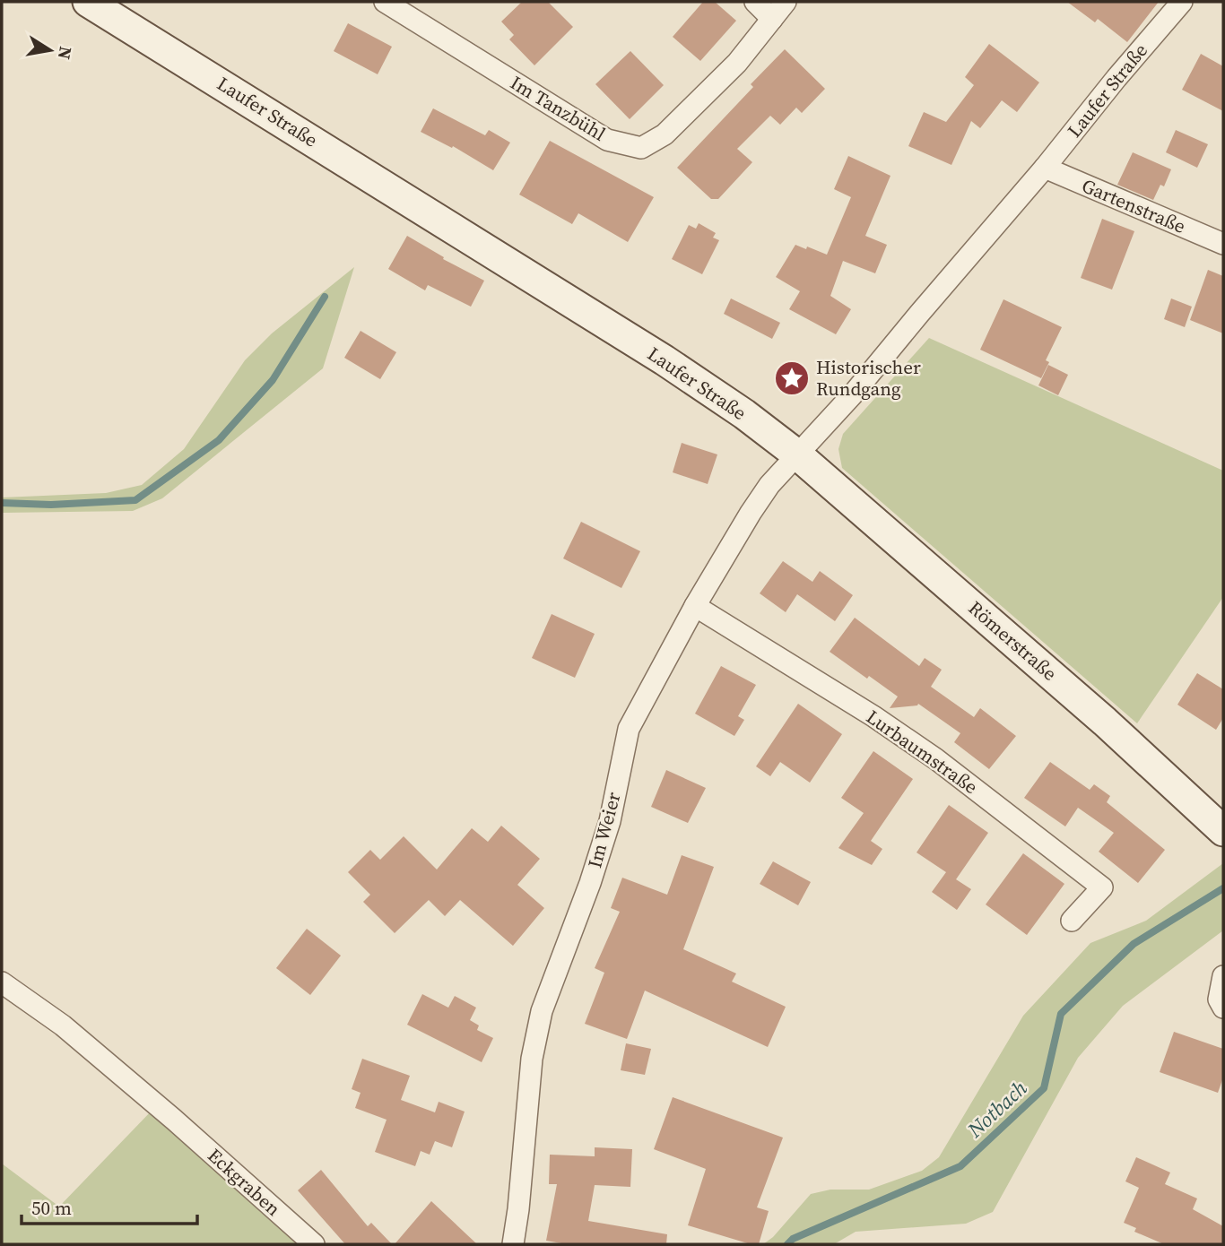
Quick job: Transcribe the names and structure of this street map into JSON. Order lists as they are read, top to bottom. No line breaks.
{"streets":{"main road":["Laufer Straße","Römerstraße"],"street":["Im Tanzbühl","Gartenstraße","Lurbaumstraße","Im Weier","Eckgraben"]},"crossings":[["Laufer Straße","Gartenstraße"],["Laufer Straße","Römerstraße"],["Laufer Straße","Im Weier"],["Römerstraße","Im Weier"],["Lurbaumstraße","Im Weier"]],"water":["Notbach"],"places":{"place":["Historischer Rundgang"]},"scale_bar":"50 m","north":"right"}
